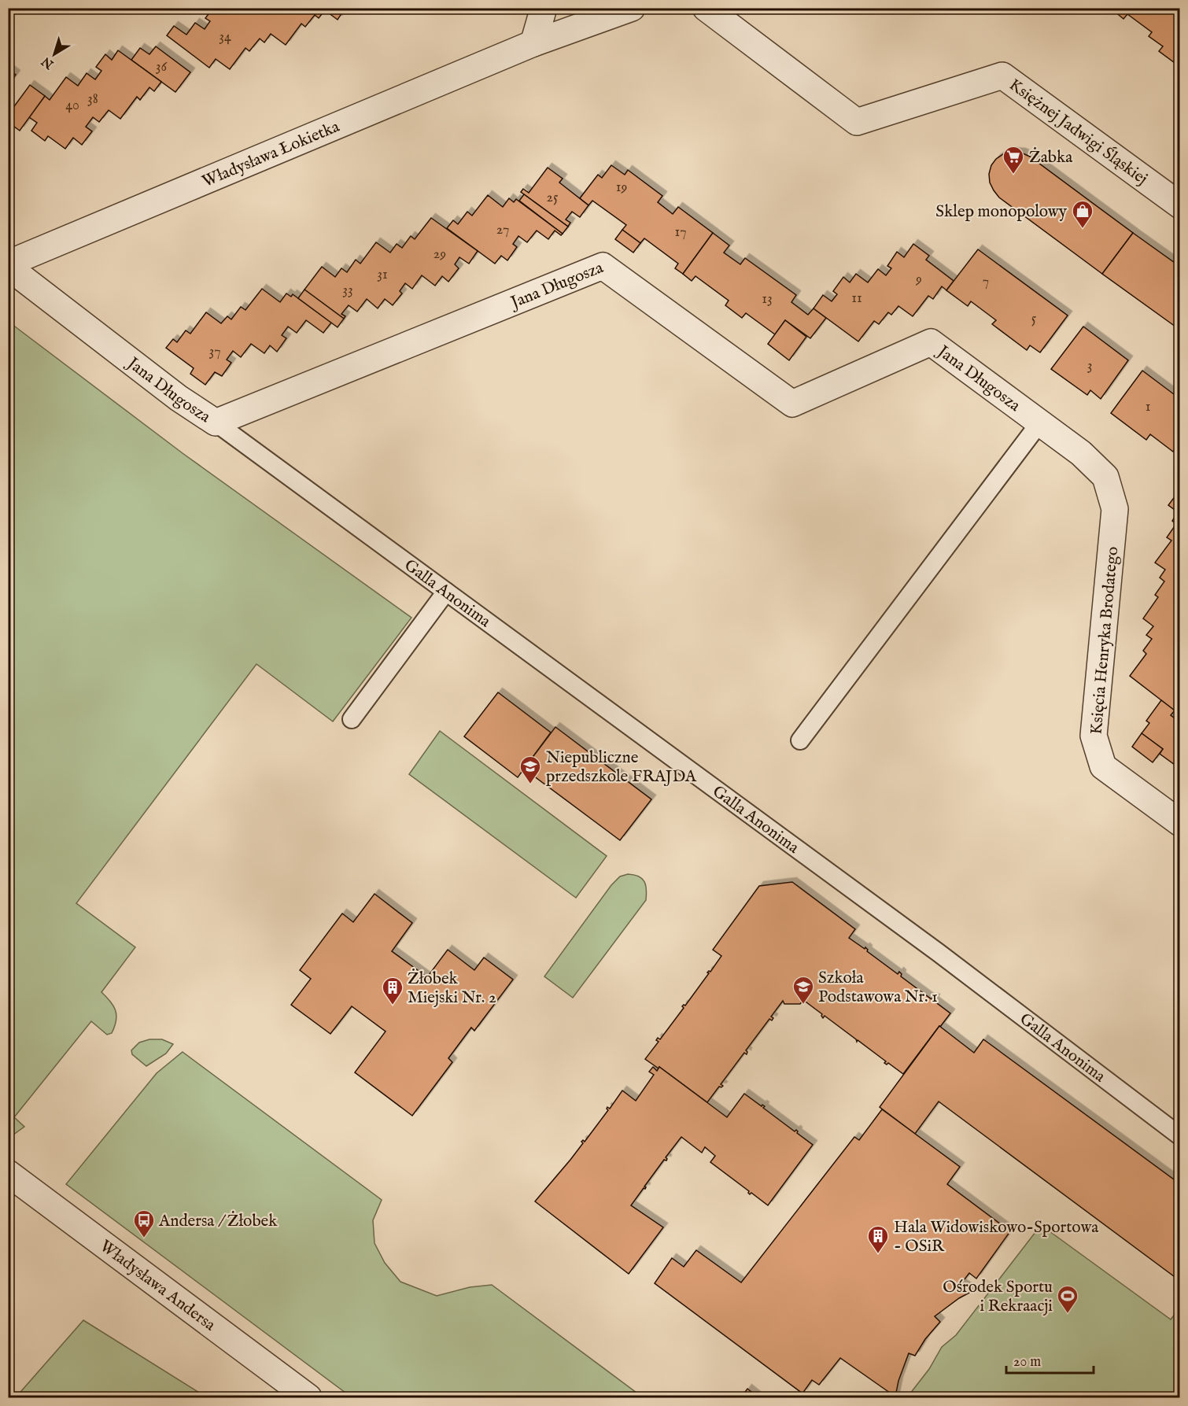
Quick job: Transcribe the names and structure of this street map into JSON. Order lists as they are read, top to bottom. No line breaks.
{"streets":{"street":["Księżnej Jadwigi Śląskiej","Władysława Łokietka","Jana Długosza","Księcia Henryka Brodatego","Władysława Andersa"],"lane":["Galla Anonima"]},"crossings":[["Władysława Łokietka","Jana Długosza"],["Jana Długosza","Galla Anonima"],["Jana Długosza","Księcia Henryka Brodatego"]],"places":{"supermarket":["Żabka"],"shop":["Sklep monopolowy"],"school or university":["Niepubliczne przedszkole FRAJDA","Szkoła Podstawowa Nr. 1"],"building":["Żłobek Miejski Nr. 2","Hala Widowiskowo-Sportowa - OSiR"],"bus stop":["Andersa / Żłobek"],"sports":["Ośrodek Sportu i Rekraacji"]},"house_numbers":["34","36","38","40","19","25","27","17","29","31","9","7","33","11","13","5","37","3","1"],"scale_bar":"20 m","north":"bottom left"}
